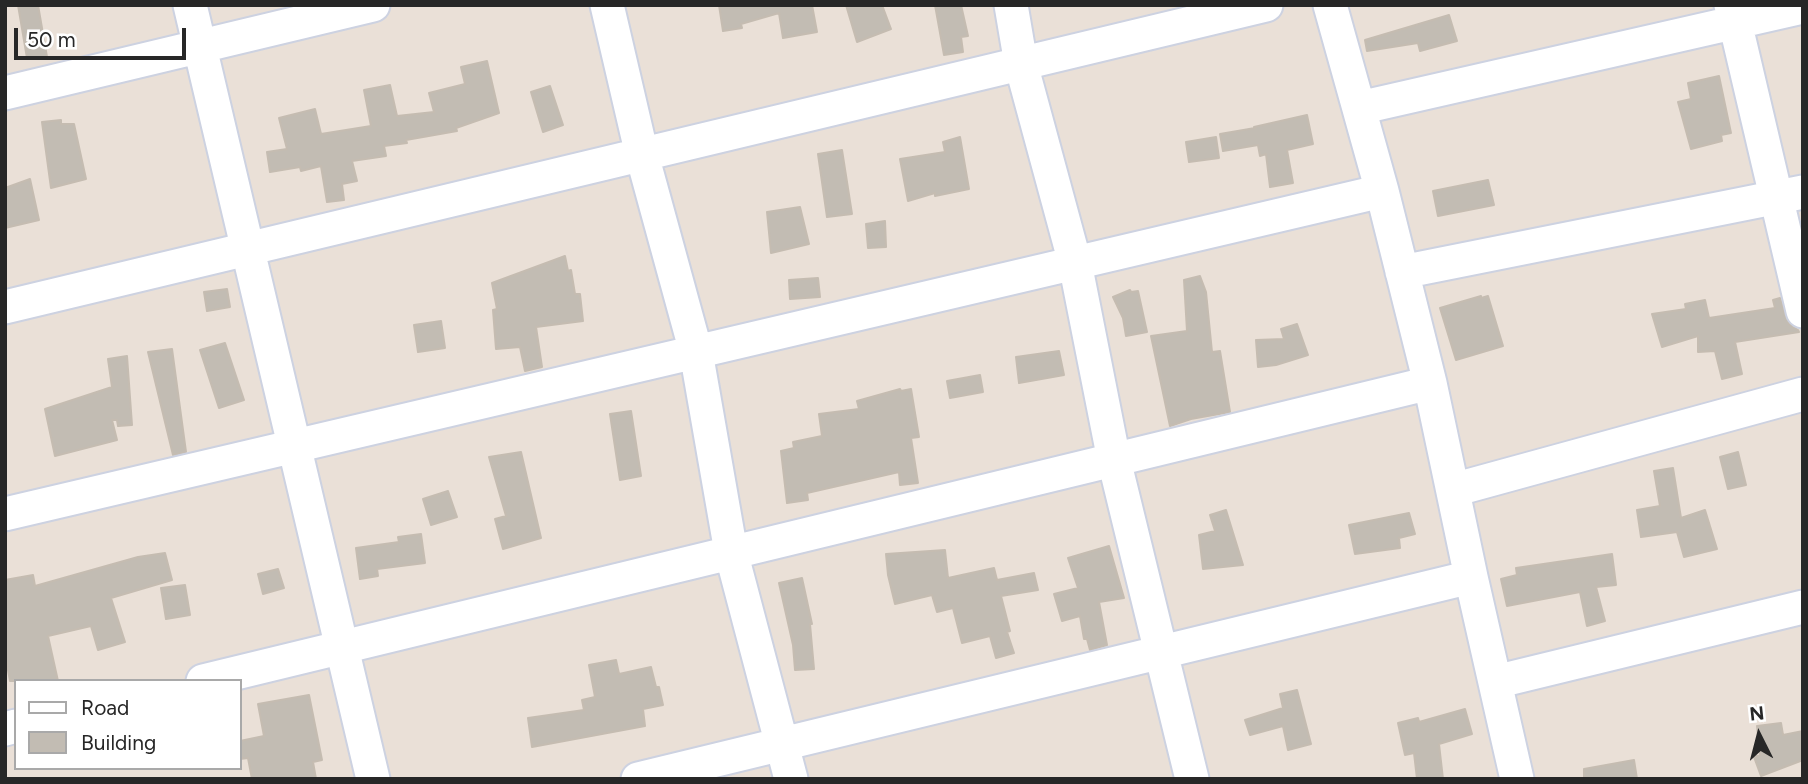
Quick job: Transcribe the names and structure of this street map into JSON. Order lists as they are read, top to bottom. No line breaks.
{"legend":["Road","Building"],"scale_bar":"50 m","north":"top"}
